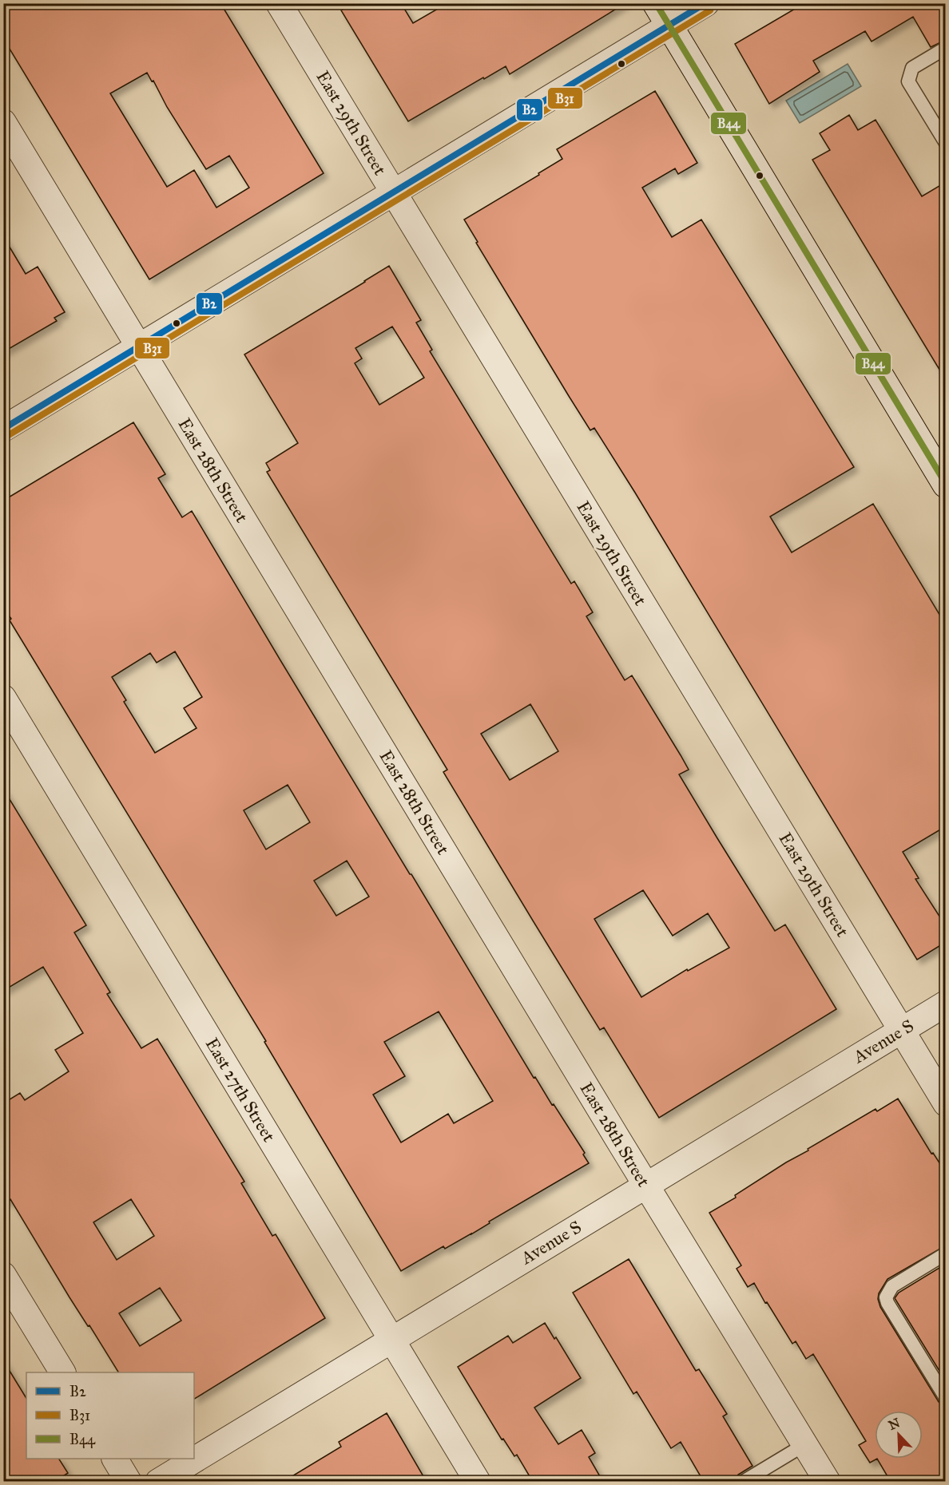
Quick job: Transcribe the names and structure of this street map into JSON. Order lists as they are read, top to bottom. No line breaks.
{"streets":{"street":["East 29th Street","East 28th Street","Avenue S","East 27th Street"]},"crossings":[["East 29th Street","Avenue S"],["East 28th Street","Avenue S"],["Avenue S","East 27th Street"]],"lines":["transit line B2","transit line B44","transit line B31"],"legend":["B2","B31","B44"],"north":"top left"}
